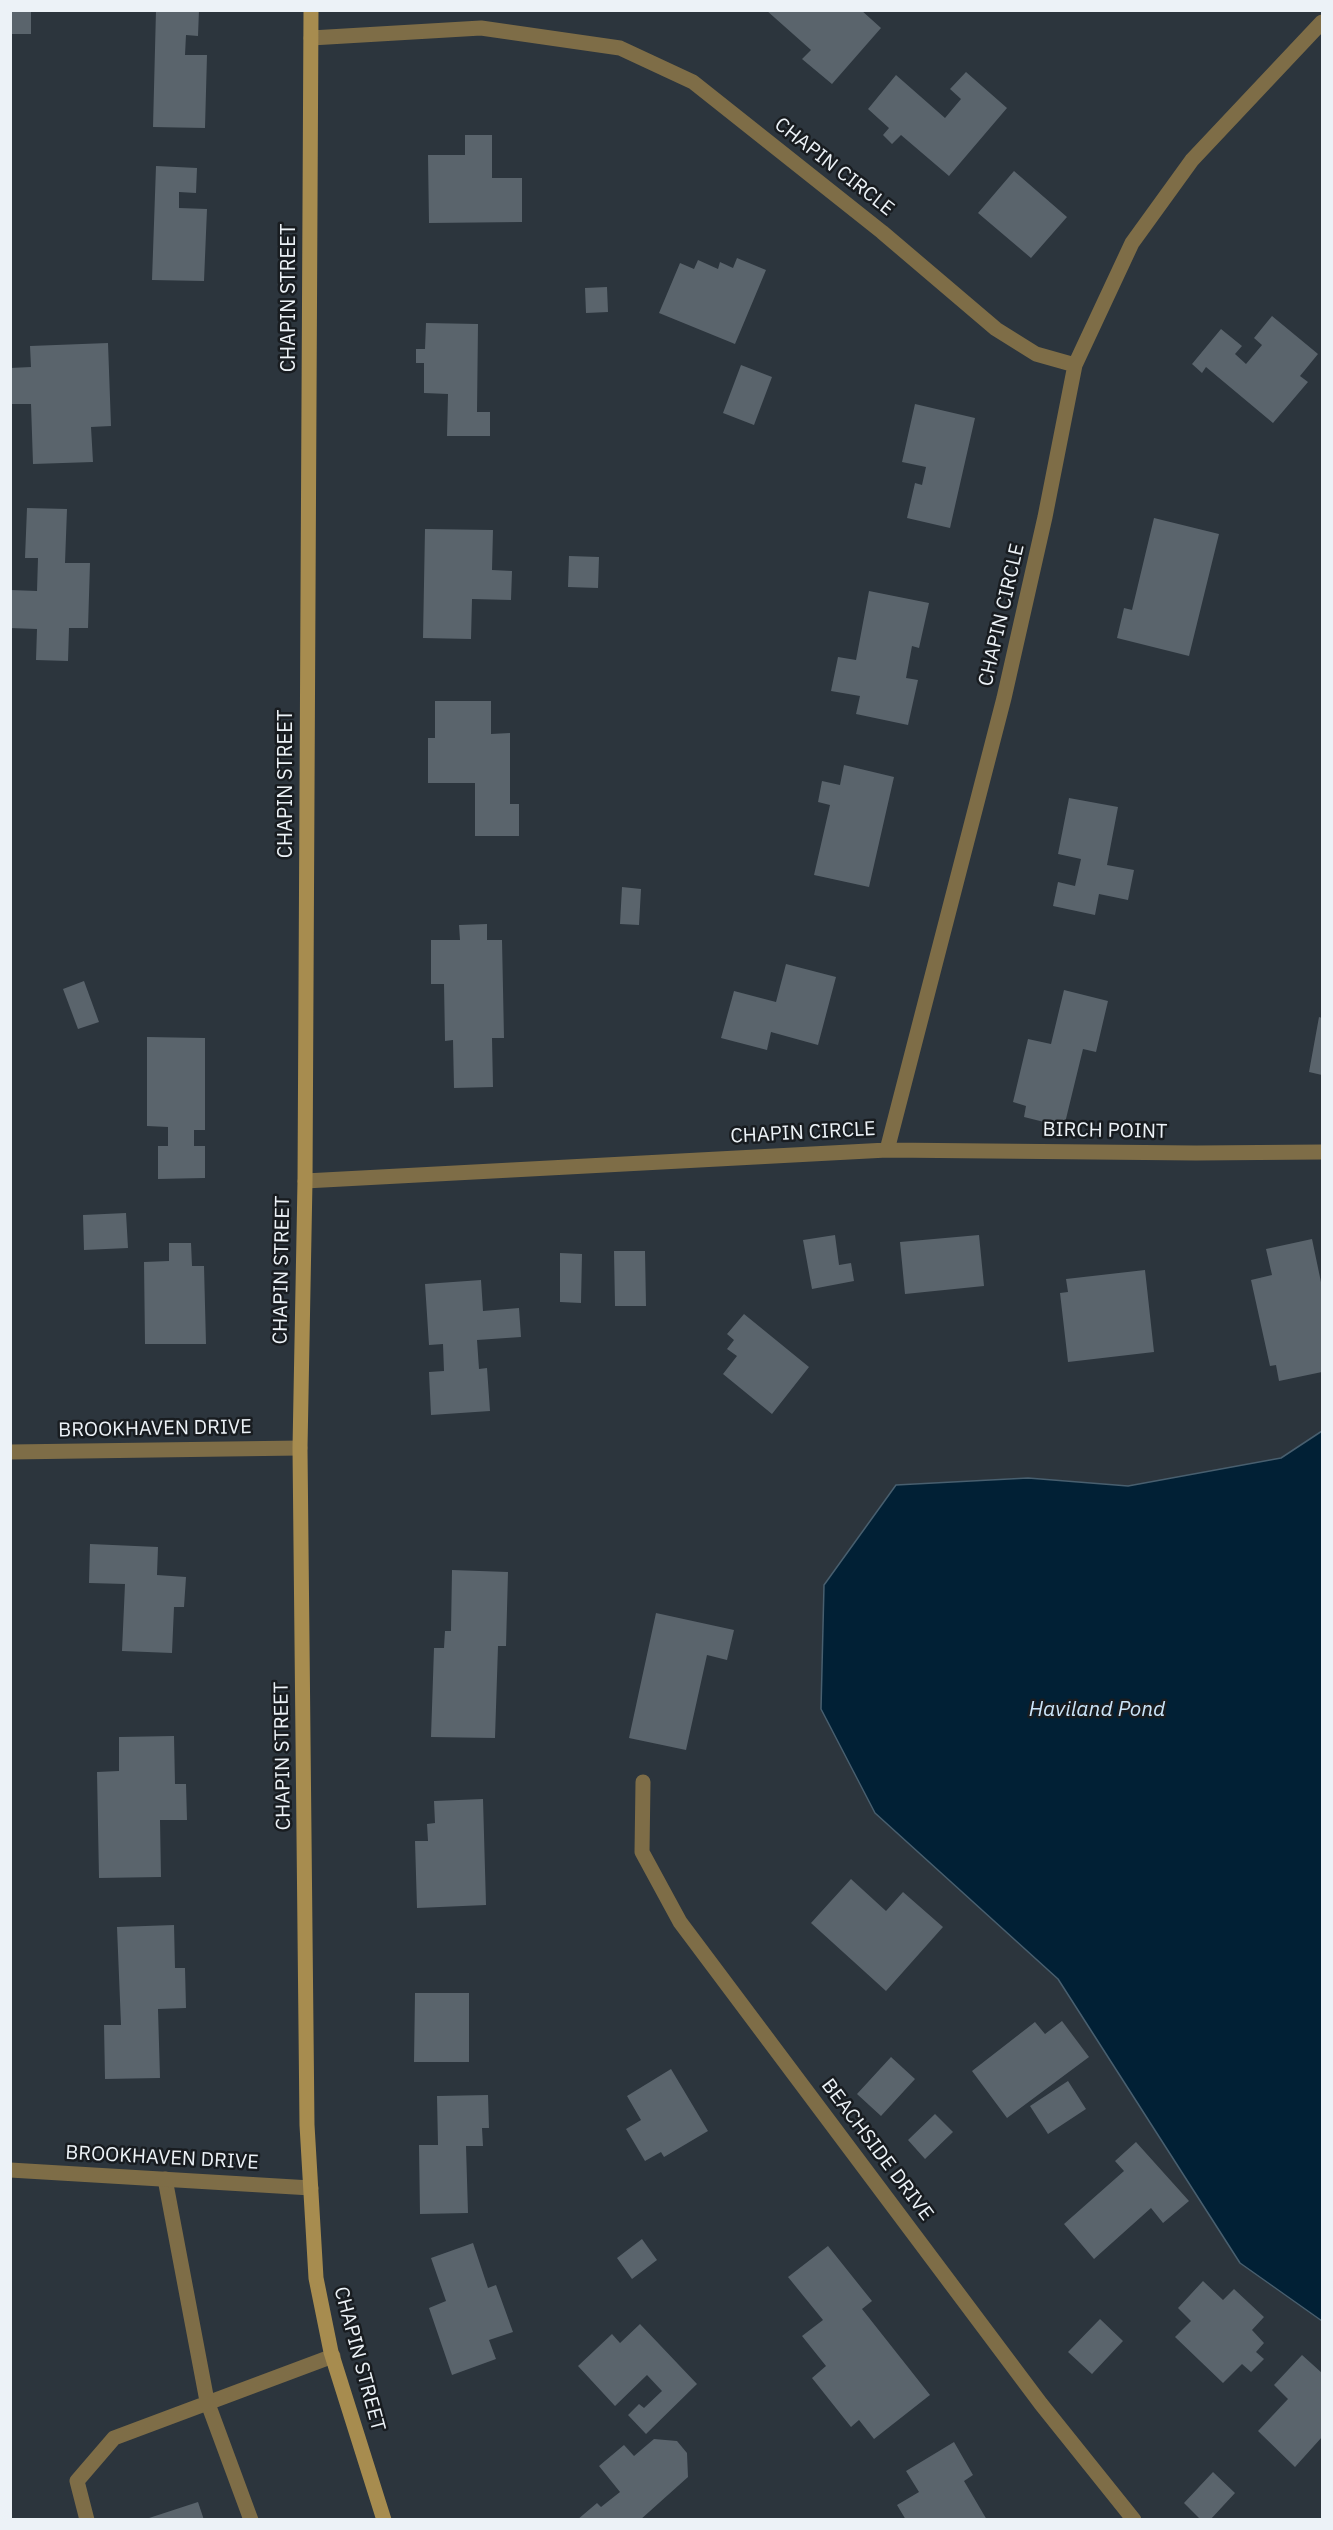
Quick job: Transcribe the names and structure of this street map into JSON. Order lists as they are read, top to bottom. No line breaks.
{"streets":{"main road":["CHAPIN STREET"],"street":["CHAPIN CIRCLE","BIRCH POINT","BROOKHAVEN DRIVE","BEACHSIDE DRIVE"]},"crossings":[["CHAPIN CIRCLE","CHAPIN STREET"],["CHAPIN CIRCLE","BIRCH POINT"],["CHAPIN STREET","BROOKHAVEN DRIVE"]],"water":["Haviland Pond"]}
